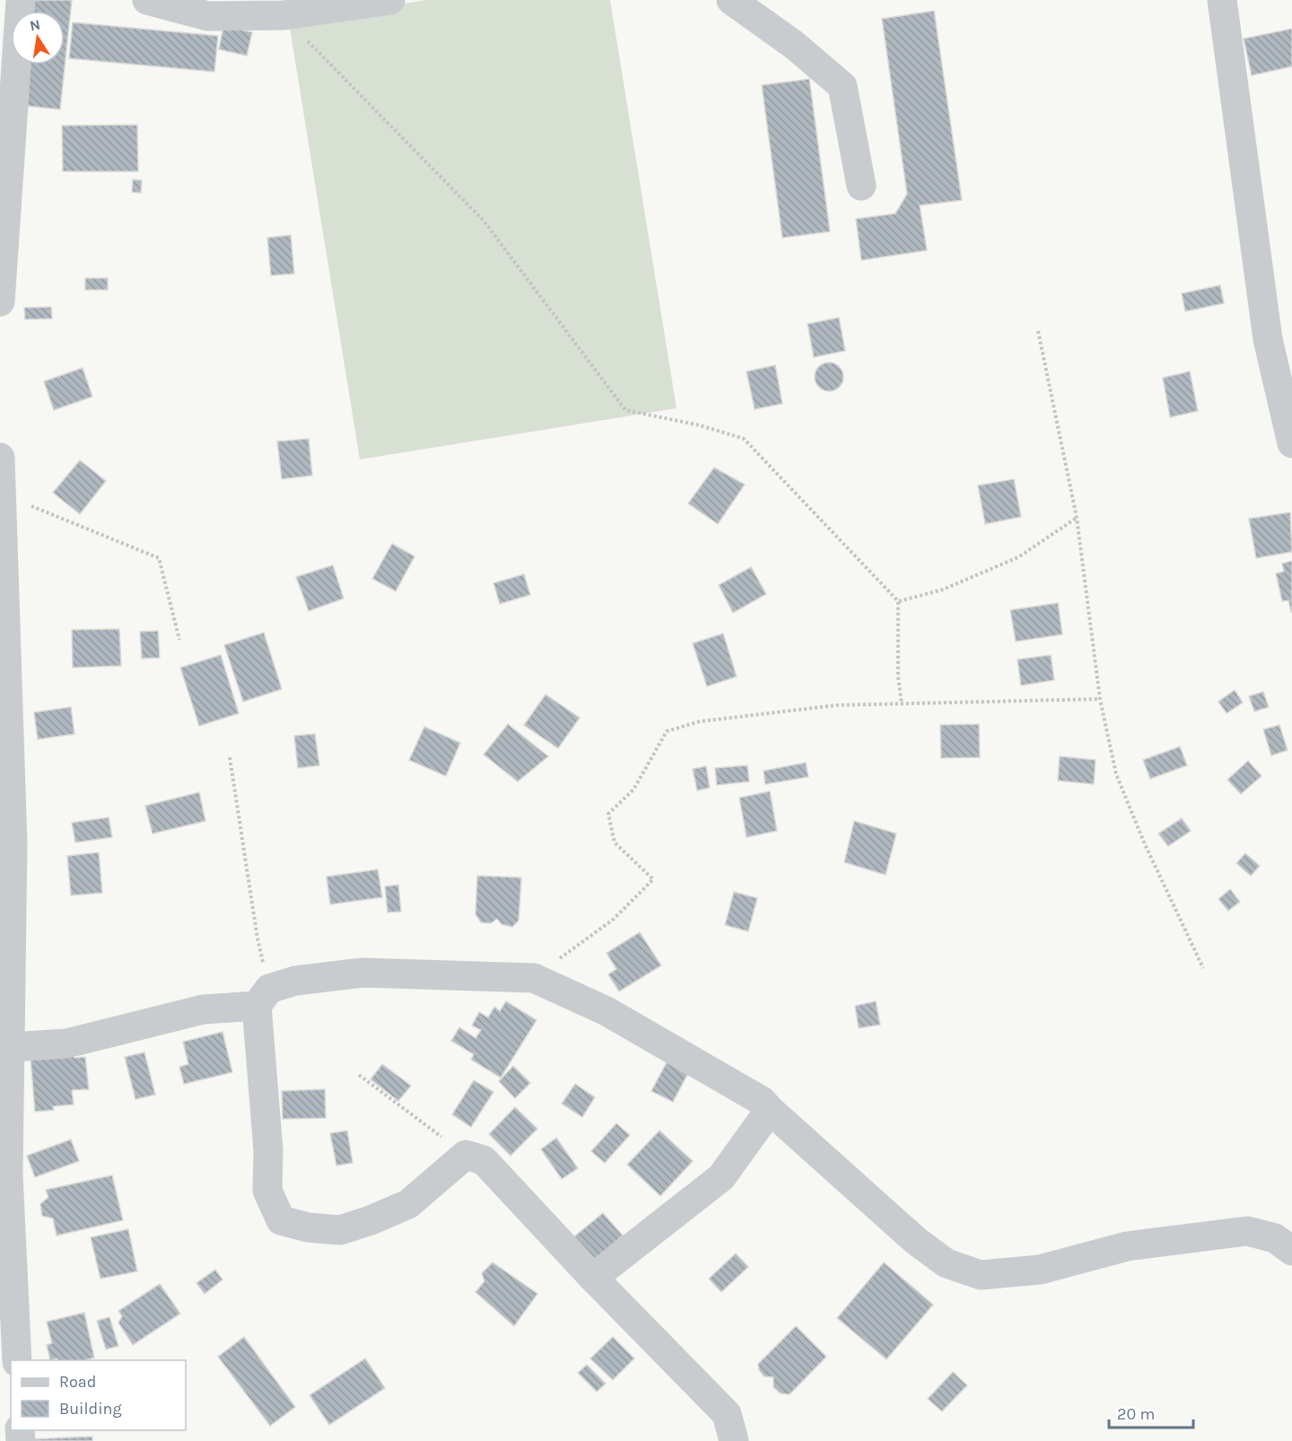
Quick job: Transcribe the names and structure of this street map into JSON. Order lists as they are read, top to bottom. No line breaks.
{"legend":["Road","Building"],"scale_bar":"20 m","north":"top"}
